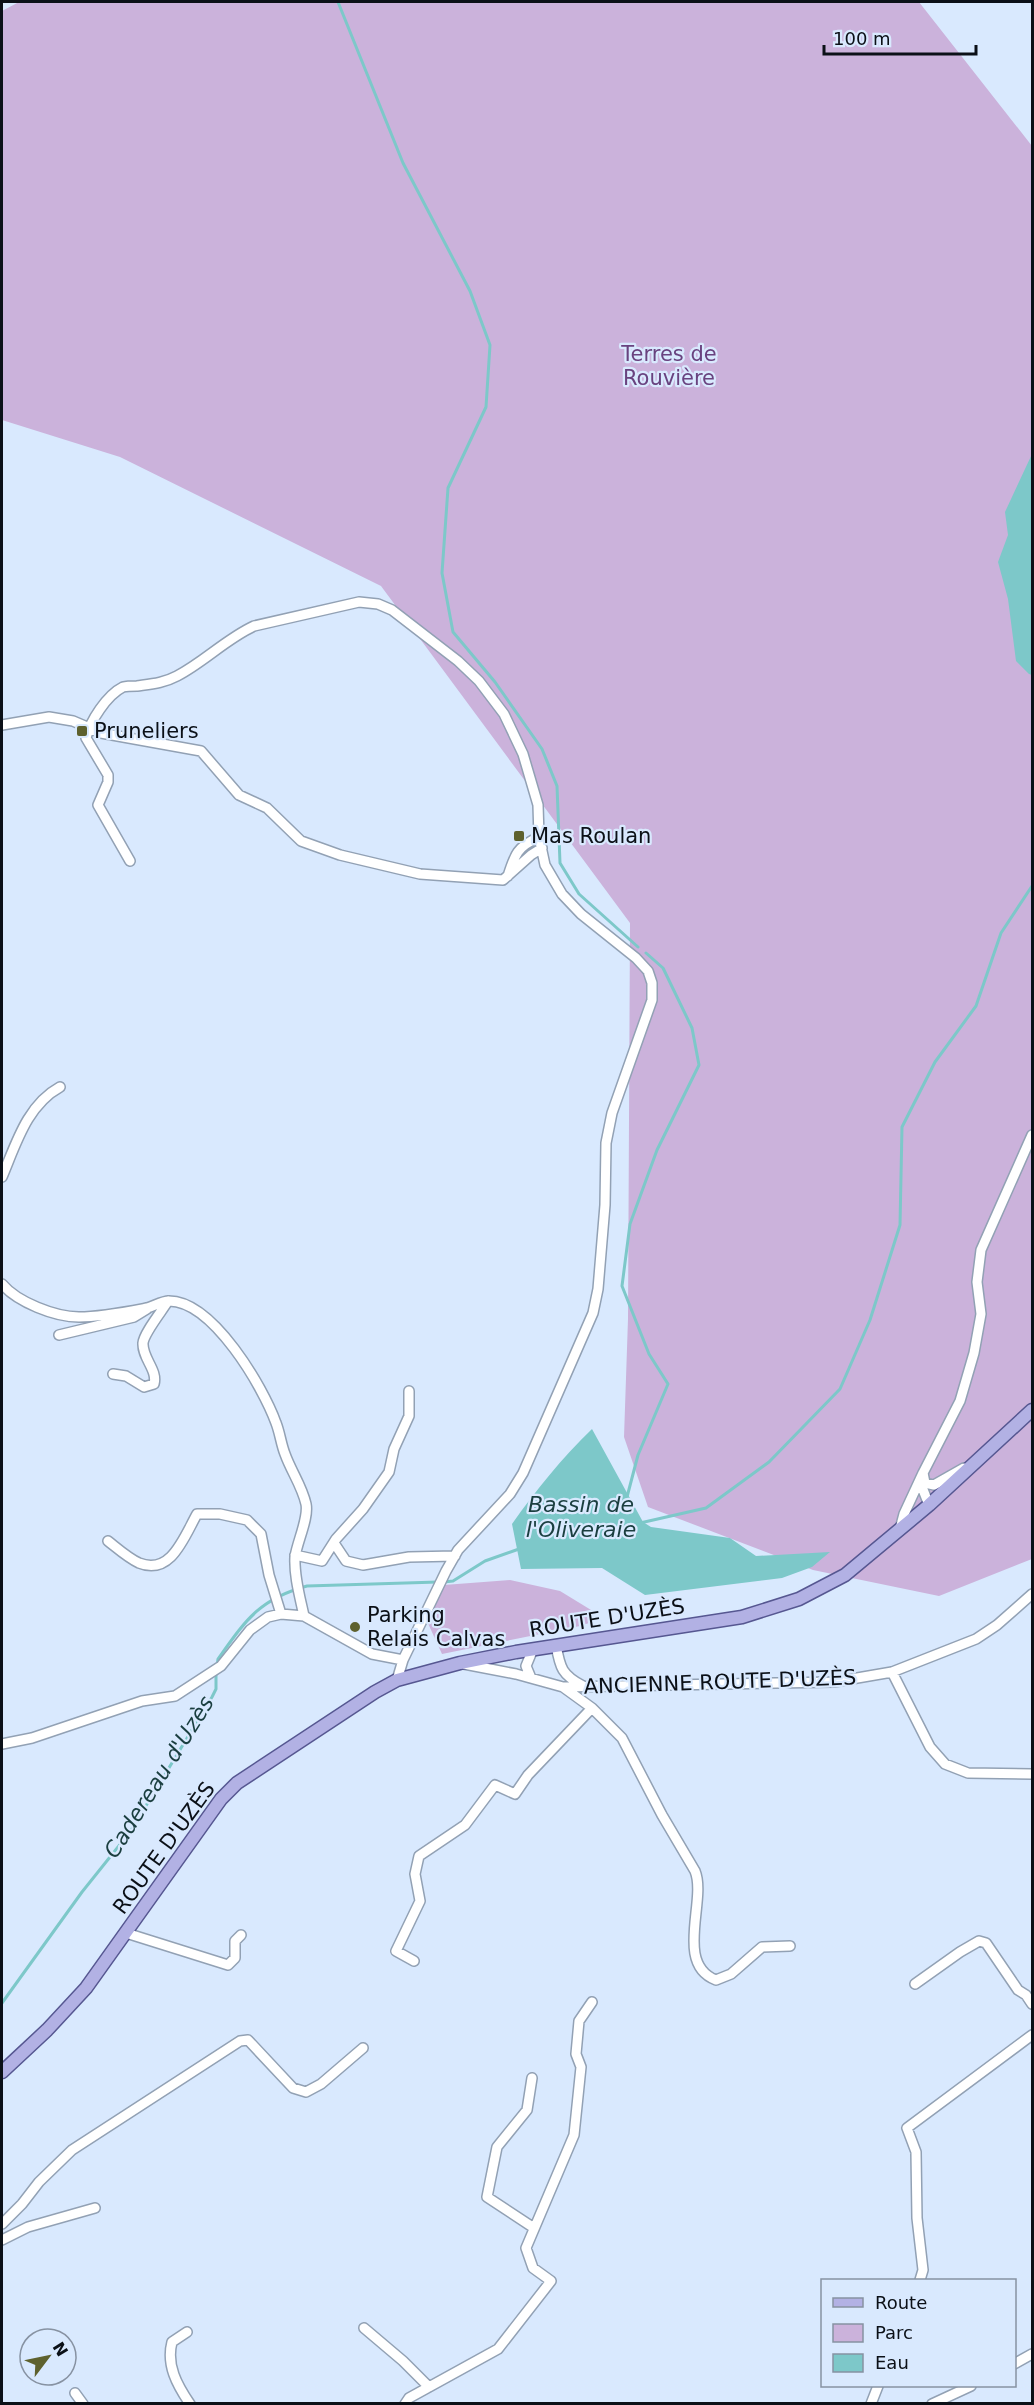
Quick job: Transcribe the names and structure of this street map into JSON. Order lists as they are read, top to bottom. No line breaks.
{"streets":{"main road":["ROUTE D'UZÈS"],"street":["ANCIENNE ROUTE D'UZÈS"]},"crossings":[["ROUTE D'UZÈS","ANCIENNE ROUTE D'UZÈS"]],"water":["Bassin de l'Oliveraie","Cadereau d'Uzès"],"parks":["Terres de Rouvière"],"places":{"transit":["Pruneliers","Mas Roulan"],"other":["Parking Relais Calvas"]},"legend":["Route","Parc","Eau"],"scale_bar":"100 m","north":"top right"}
